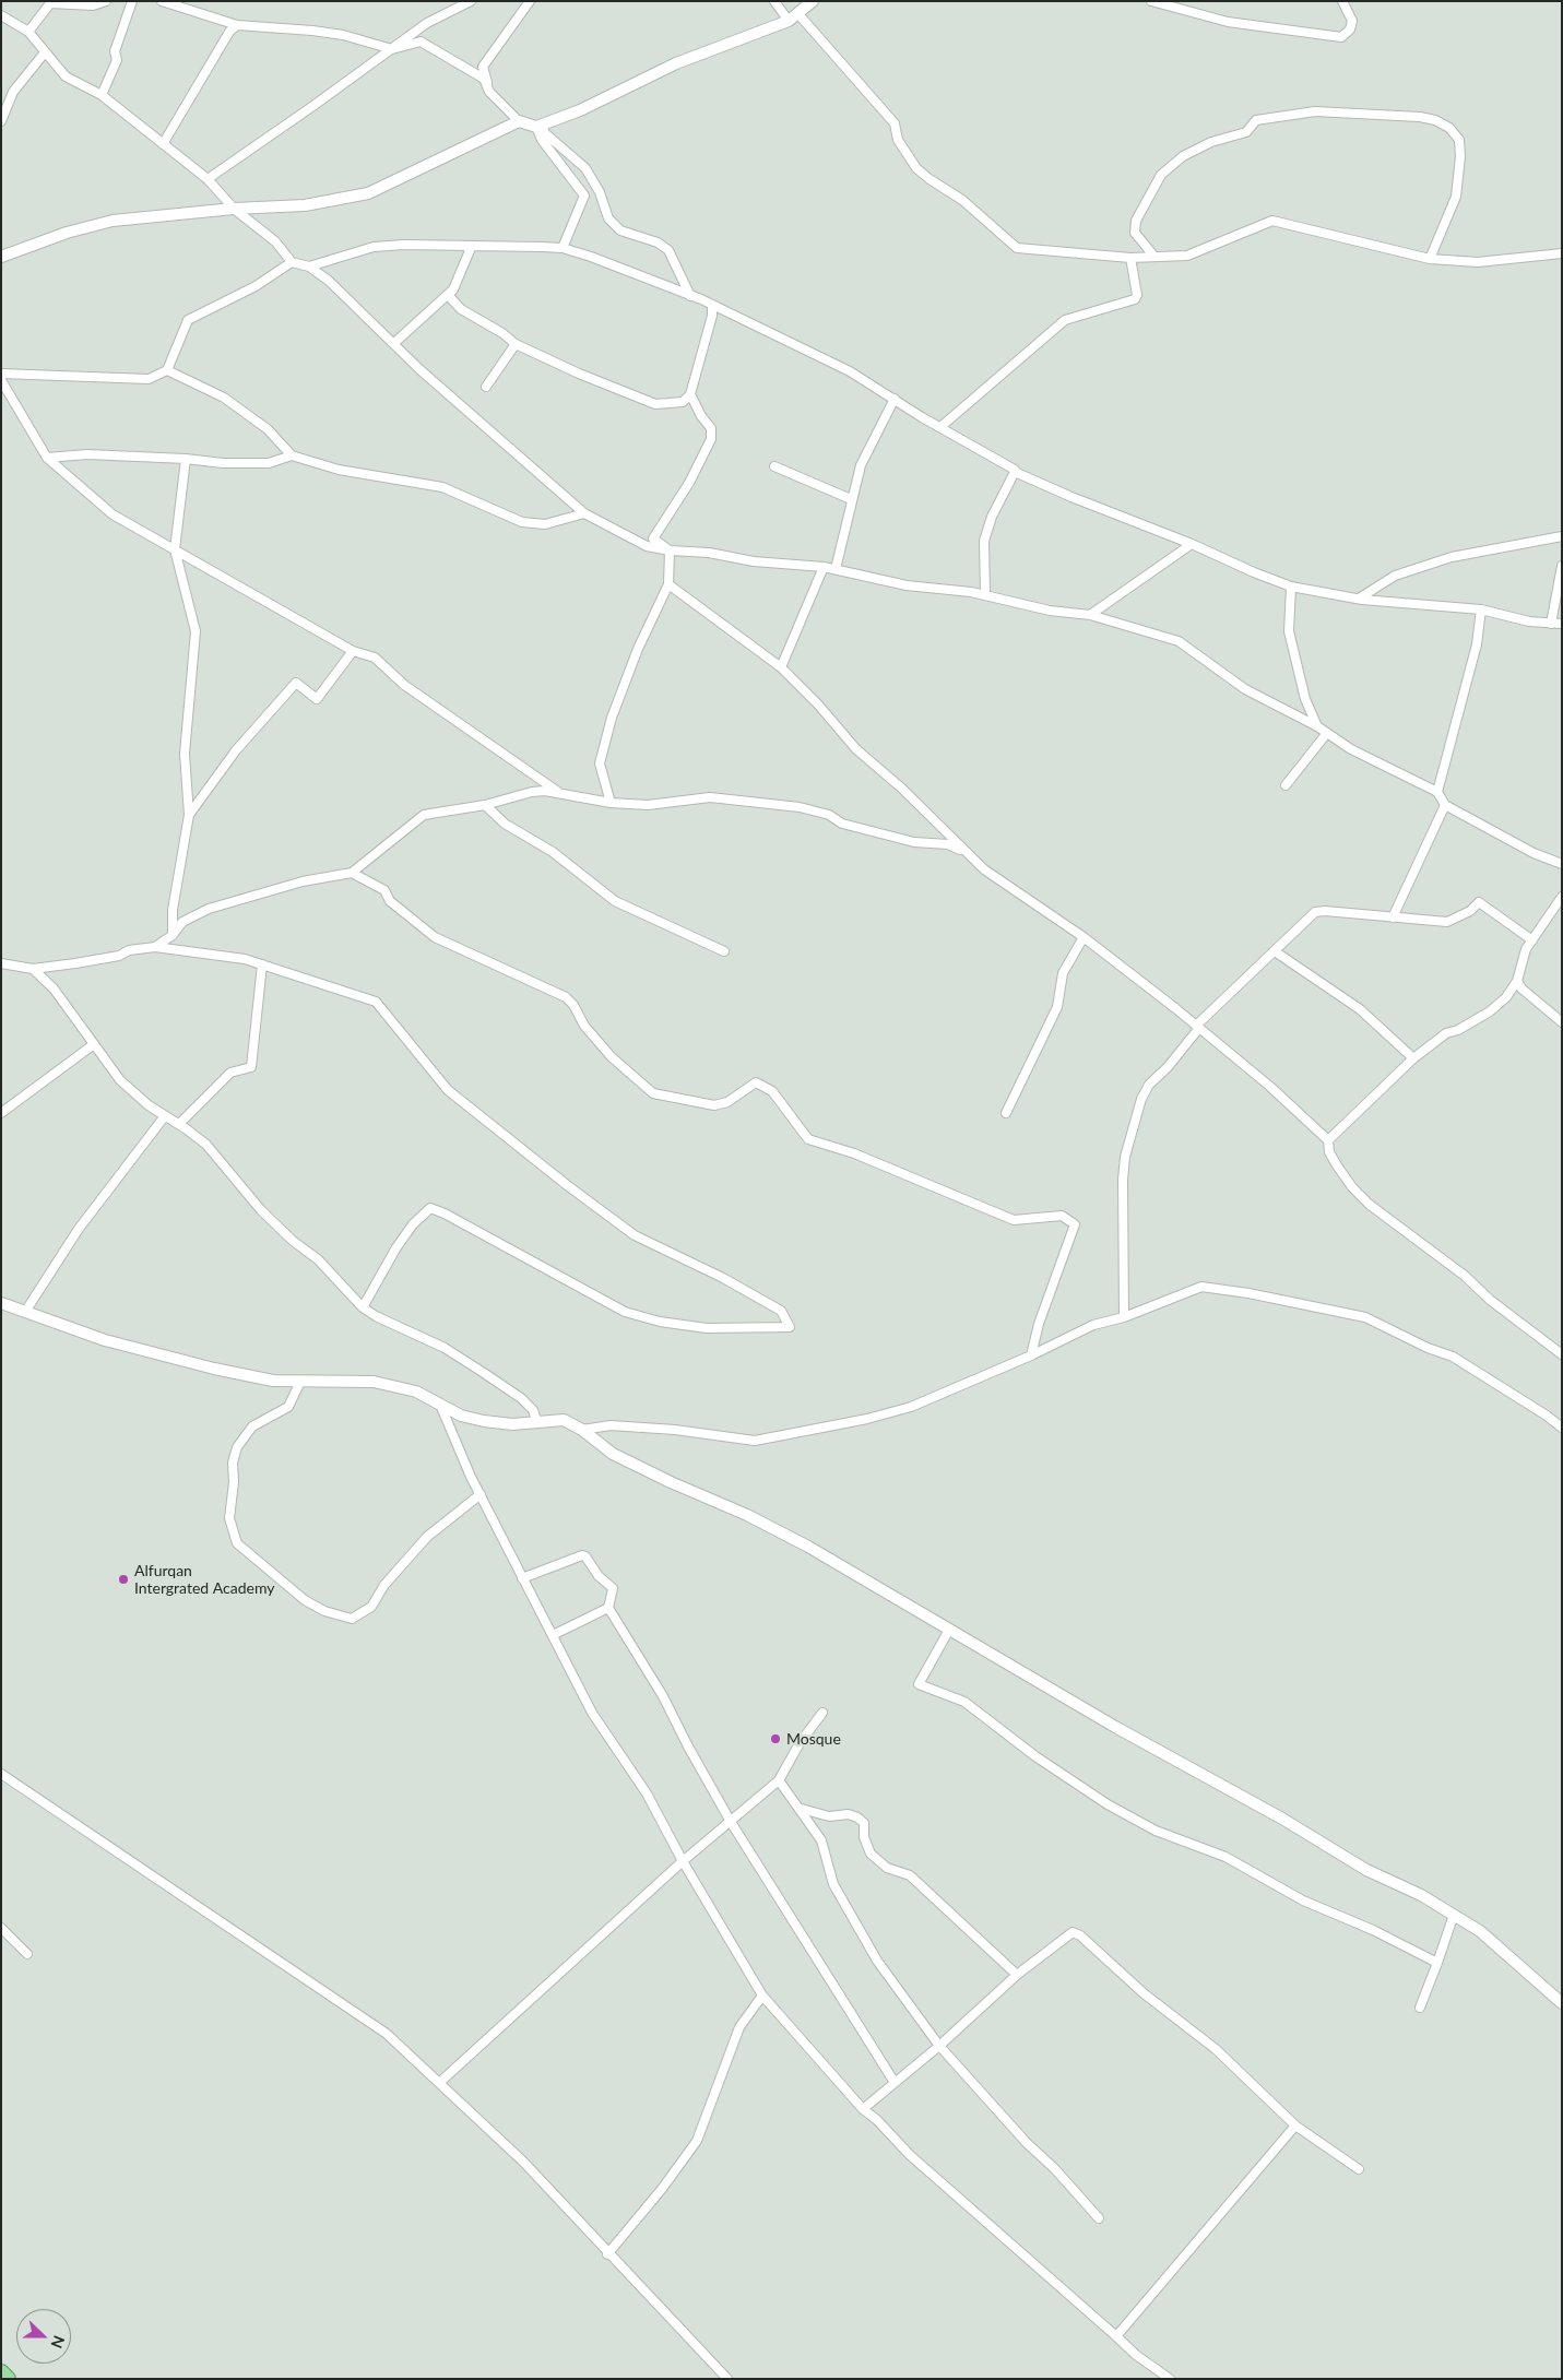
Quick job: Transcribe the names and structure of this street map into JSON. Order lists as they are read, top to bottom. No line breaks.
{"places":["Alfurqan Intergrated Academy","Mosque"],"north":"right"}
